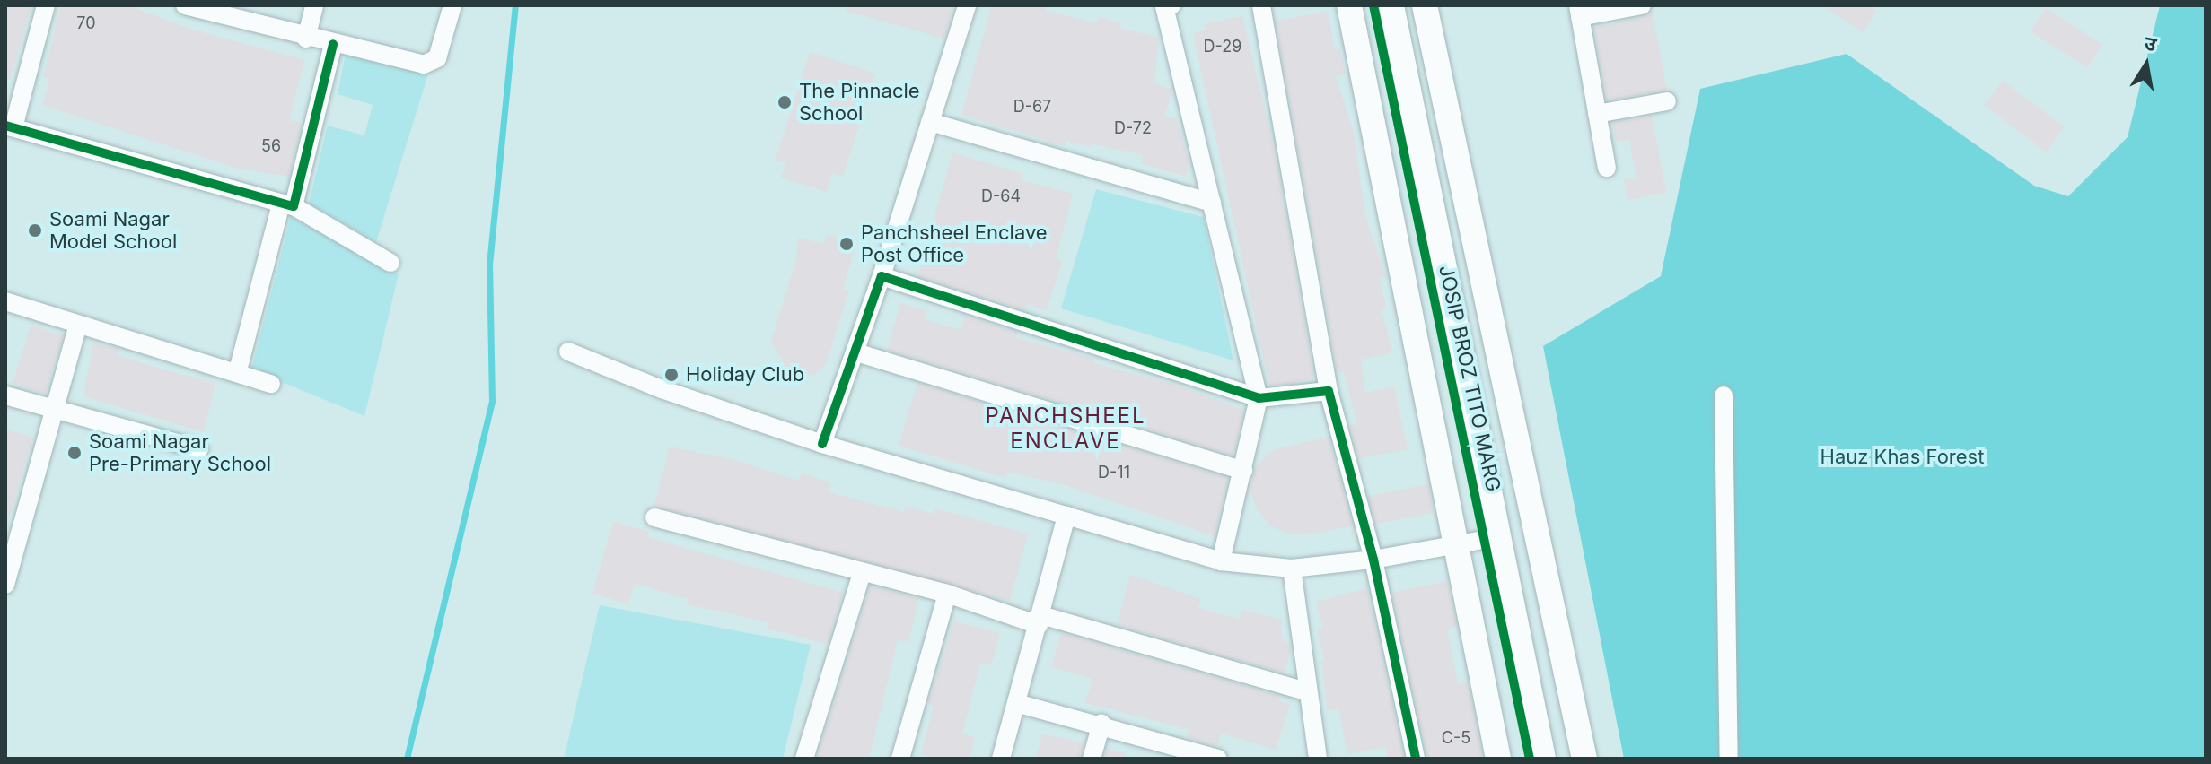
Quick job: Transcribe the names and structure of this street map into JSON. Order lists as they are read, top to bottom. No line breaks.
{"streets":{"main road":["JOSIP BROZ TITO MARG"]},"districts":["PANCHSHEEL ENCLAVE"],"parks":["Hauz Khas Forest"],"places":["The Pinnacle School","Soami Nagar Model School","Panchsheel Enclave Post Office","Holiday Club","Soami Nagar Pre-Primary School"],"house_numbers":["70","D-29","D-67","D-72","56","D-64","D-11","C-5"],"north":"top"}
